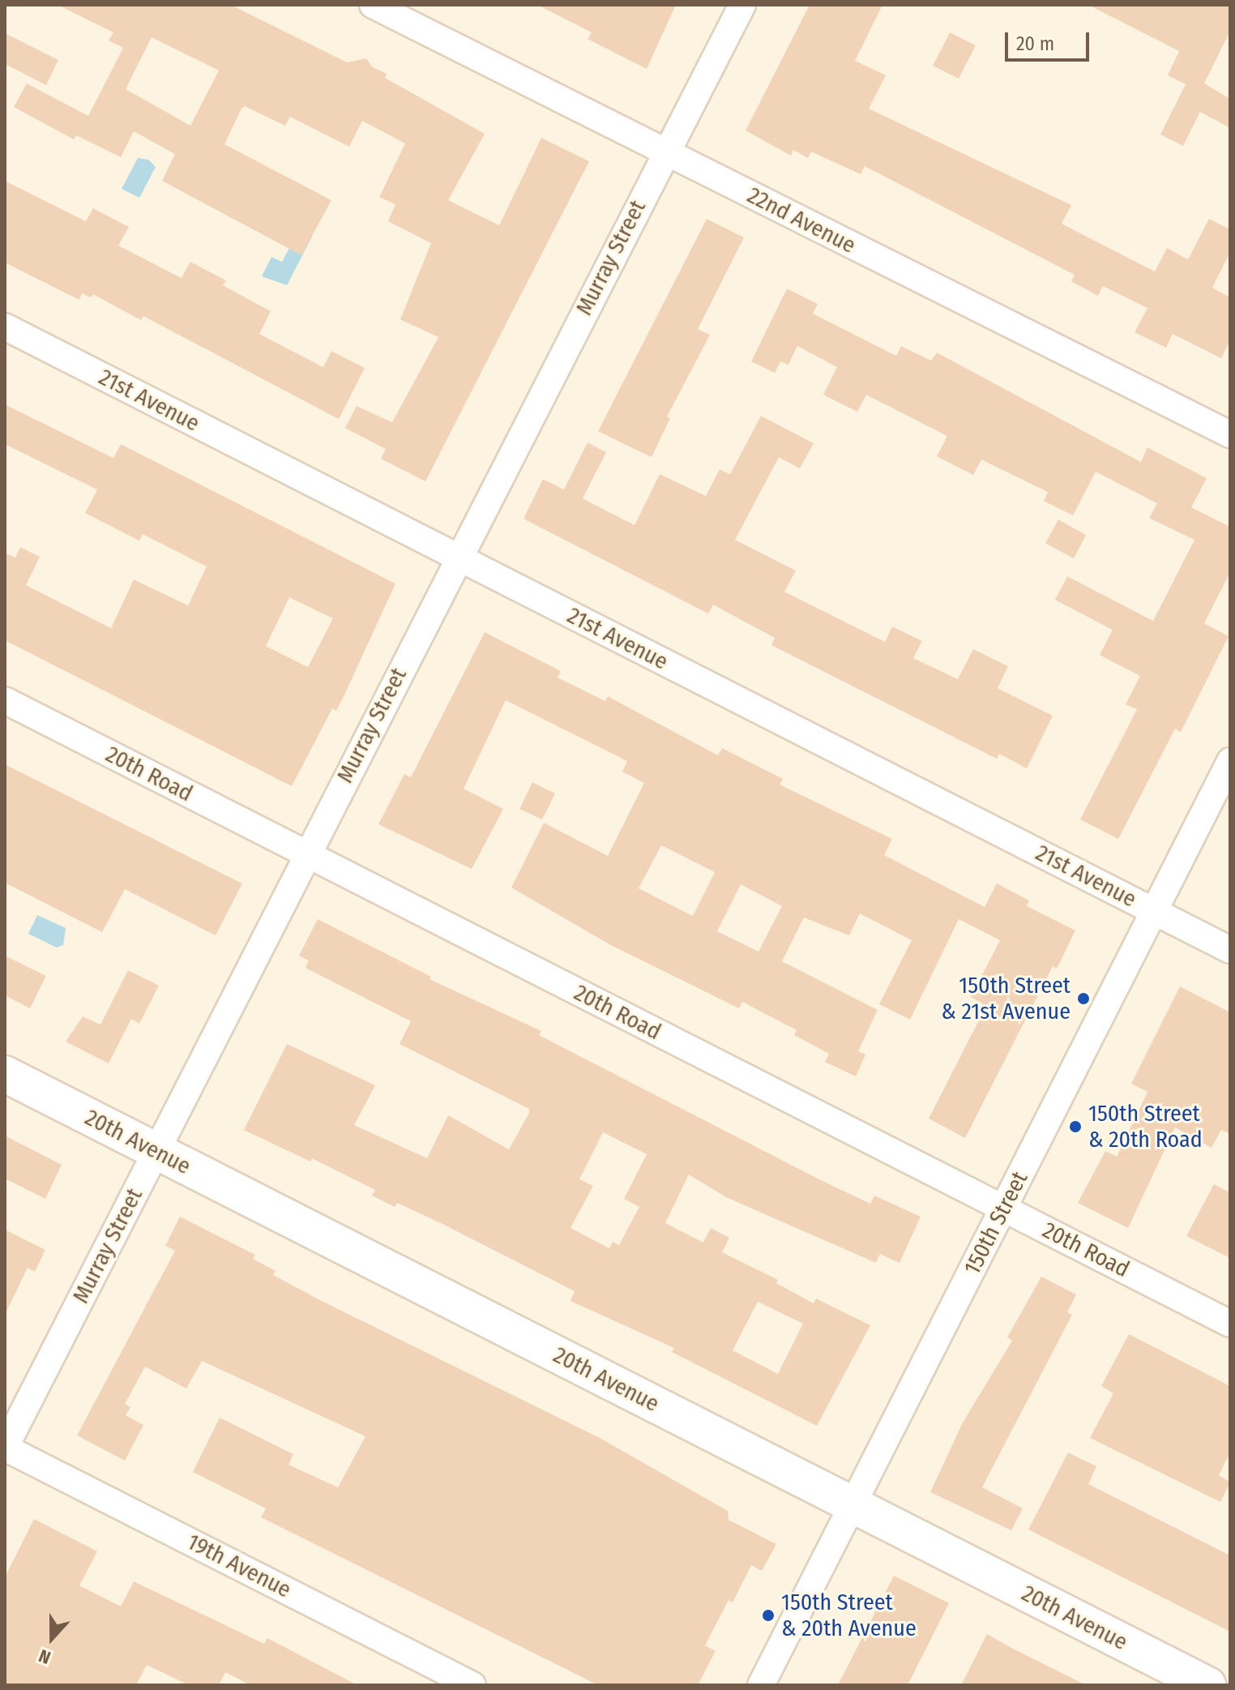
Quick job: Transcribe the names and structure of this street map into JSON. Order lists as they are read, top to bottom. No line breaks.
{"streets":{"street":["22nd Avenue","Murray Street","21st Avenue","20th Road","20th Avenue","150th Street","19th Avenue"]},"crossings":[["22nd Avenue","Murray Street"],["Murray Street","21st Avenue"],["Murray Street","20th Road"],["Murray Street","20th Avenue"],["Murray Street","19th Avenue"],["21st Avenue","150th Street"],["20th Road","150th Street"],["20th Avenue","150th Street"]],"places":["150th Street & 21st Avenue","150th Street & 20th Road","150th Street & 20th Avenue"],"scale_bar":"20 m","north":"bottom"}
